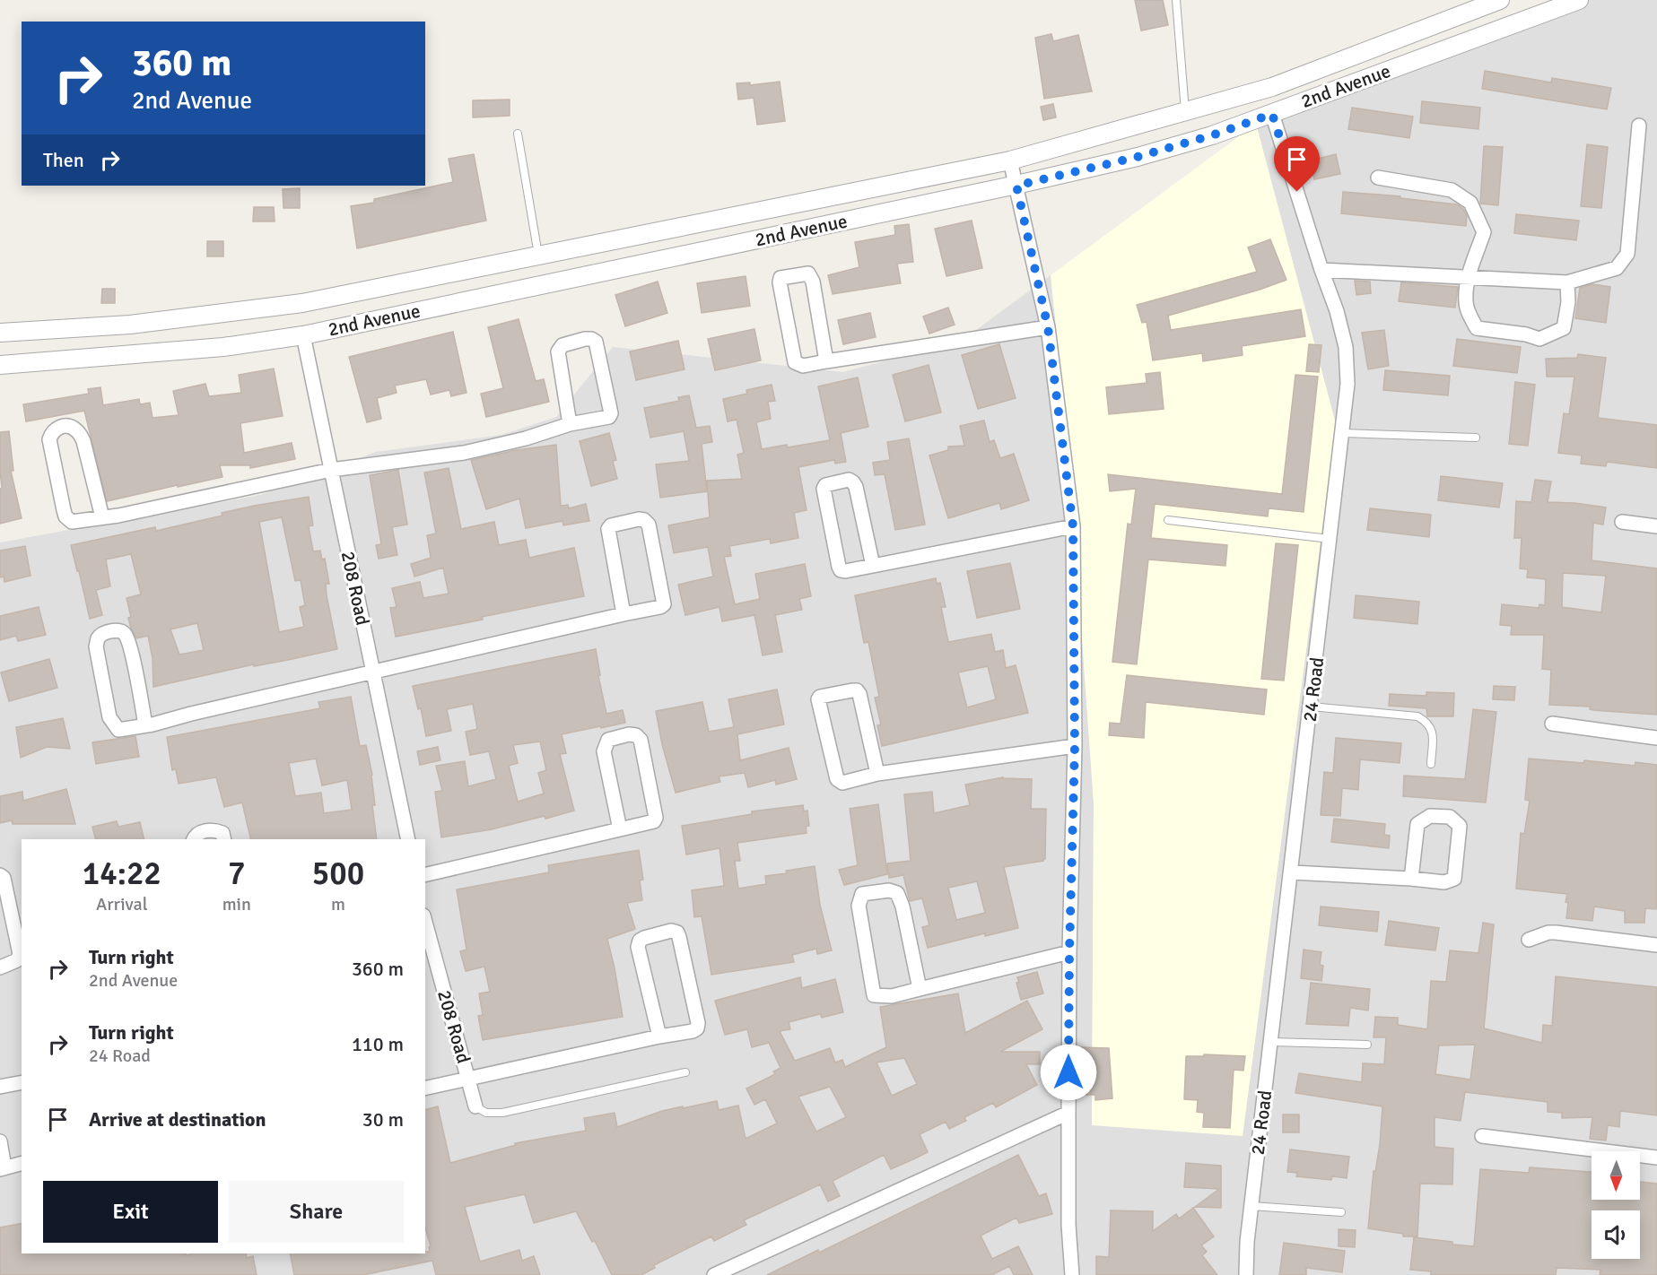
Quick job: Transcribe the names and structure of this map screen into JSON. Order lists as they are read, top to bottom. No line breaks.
{"streets":{"street":["2nd Avenue","208 Road","24 Road"]},"crossings":[["2nd Avenue","208 Road"],["2nd Avenue","24 Road"]],"north":"bottom","page":{"turn":["360 m","2nd Avenue"],"then":"Then","eta":["14:22","Arrival","7","min","500","m"],"list":[{"name":"Turn right","note":"2nd Avenue","value":"360 m"},{"name":"Turn right","note":"24 Road","value":"110 m"},{"name":"Arrive at destination","value":"30 m"}],"buttons":["Exit","Share"]}}
